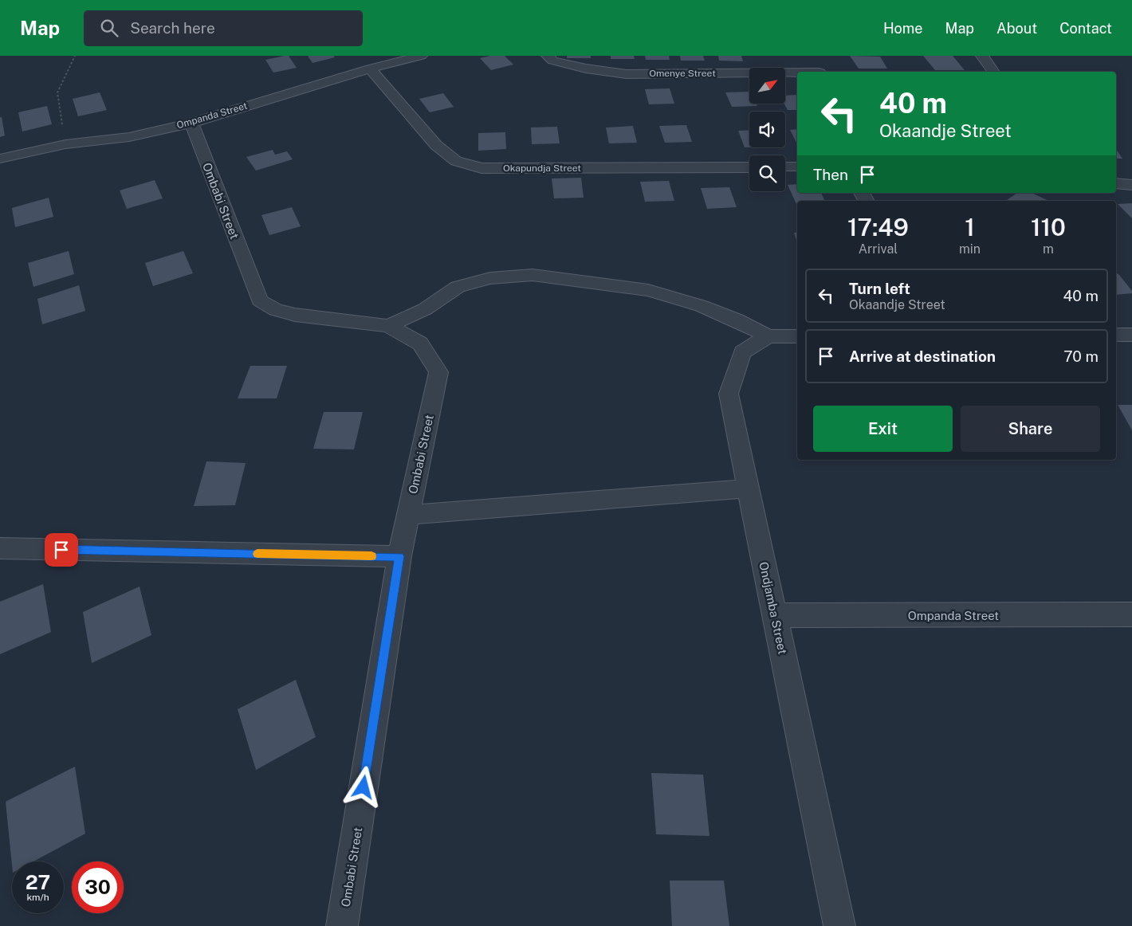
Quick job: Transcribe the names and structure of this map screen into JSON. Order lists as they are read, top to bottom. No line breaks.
{"streets":{"street":["Omenye Street","Ompanda Street","Okapundja Street","Ombabi Street","Ondjamba Street"]},"crossings":[["Ompanda Street","Okapundja Street"],["Ompanda Street","Ombabi Street"],["Ompanda Street","Ondjamba Street"]],"north":"top right","page":{"header":"Map","search":"Search here","nav":["Home","Map","About","Contact"],"turn":["40 m","Okaandje Street"],"then":"Then","eta":["17:49","Arrival","1","min","110","m"],"list":[{"name":"Turn left","note":"Okaandje Street","value":"40 m"},{"name":"Arrive at destination","value":"70 m"}],"buttons":["Exit","Share"],"speed":"27 km/h","limit":"30"}}
